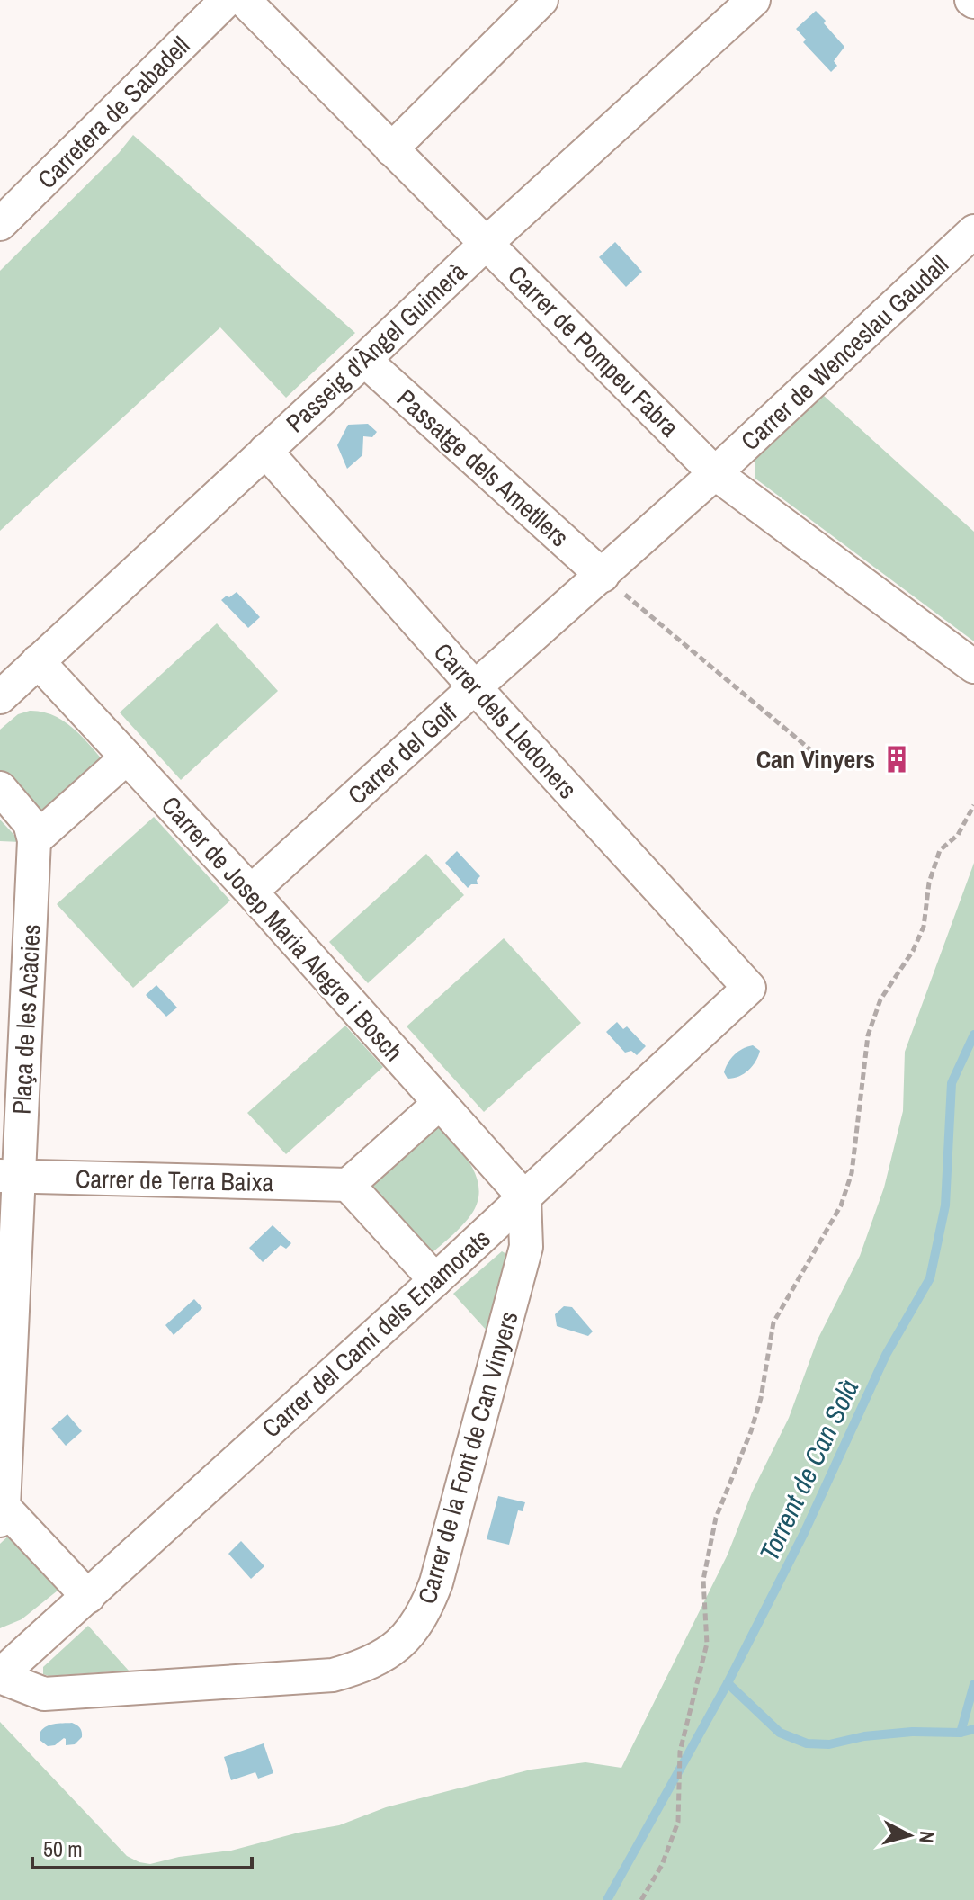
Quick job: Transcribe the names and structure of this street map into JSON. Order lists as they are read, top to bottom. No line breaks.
{"streets":{"street":["Carretera de Sabadell","Passeig d'Àngel Guimerà","Carrer de Pompeu Fabra","Carrer de Wenceslau Gaudall","Passatge dels Ametllers","Carrer dels Lledoners","Carrer del Golf","Carrer de Josep Maria Alegre i Bosch","Plaça de les Acàcies","Carrer de Terra Baixa","Carrer del Camí dels Enamorats","Carrer de la Font de Can Vinyers"]},"crossings":[["Passeig d'Àngel Guimerà","Carrer de Pompeu Fabra"],["Passeig d'Àngel Guimerà","Passatge dels Ametllers"],["Passeig d'Àngel Guimerà","Carrer dels Lledoners"],["Passeig d'Àngel Guimerà","Carrer de Josep Maria Alegre i Bosch"],["Carrer de Pompeu Fabra","Carrer de Wenceslau Gaudall"],["Carrer de Pompeu Fabra","Carrer del Golf"],["Carrer de Wenceslau Gaudall","Carrer del Golf"],["Passatge dels Ametllers","Carrer del Golf"],["Carrer dels Lledoners","Carrer del Golf"],["Carrer dels Lledoners","Carrer del Camí dels Enamorats"],["Carrer del Golf","Carrer de Josep Maria Alegre i Bosch"],["Carrer de Josep Maria Alegre i Bosch","Carrer del Camí dels Enamorats"],["Carrer de Josep Maria Alegre i Bosch","Carrer de la Font de Can Vinyers"],["Plaça de les Acàcies","Carrer de Terra Baixa"],["Carrer del Camí dels Enamorats","Carrer de la Font de Can Vinyers"]],"water":["Torrent de Can Solà"],"places":{"building":["Can Vinyers"]},"scale_bar":"50 m","north":"right"}
